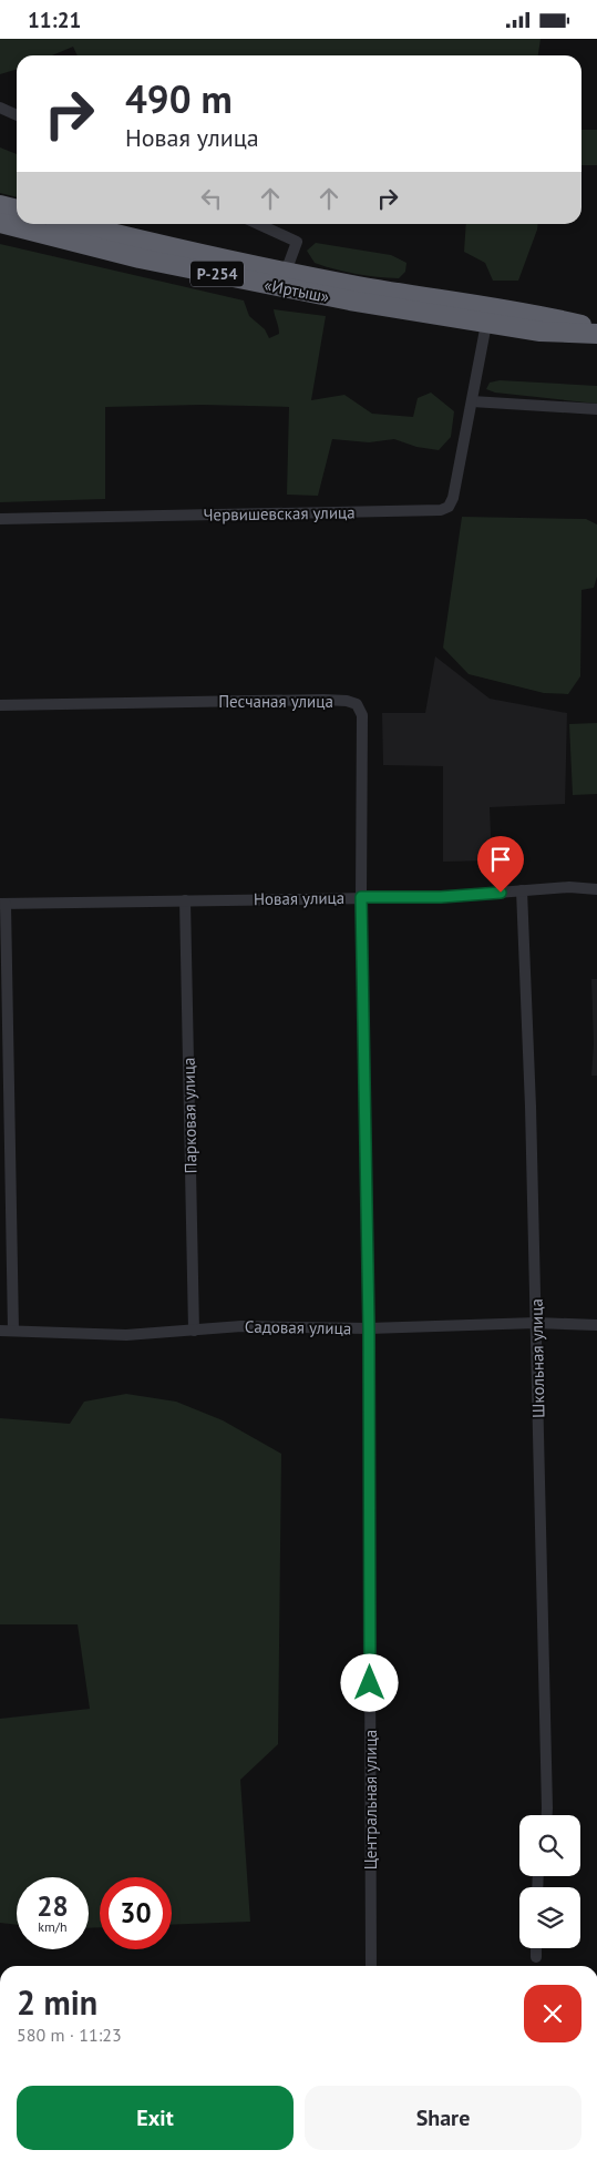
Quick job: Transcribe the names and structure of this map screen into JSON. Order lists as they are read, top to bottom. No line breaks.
{"streets":{"highway":["Р-254","«Иртыш»"],"street":["Червишевская улица","Песчаная улица","Новая улица","Парковая улица","Садовая улица","Школьная улица","Центральная улица"]},"crossings":[["«Иртыш»","Червишевская улица"],["Песчаная улица","Новая улица"],["Песчаная улица","Центральная улица"],["Новая улица","Парковая улица"],["Новая улица","Школьная улица"],["Новая улица","Центральная улица"],["Парковая улица","Садовая улица"],["Садовая улица","Школьная улица"],["Садовая улица","Центральная улица"]],"page":{"status":"11:21","turn":["490 m","Новая улица"],"speed":"28 km/h","limit":"30","heading":["2 min","580 m · 11:23"],"buttons":["Exit","Share"]}}
